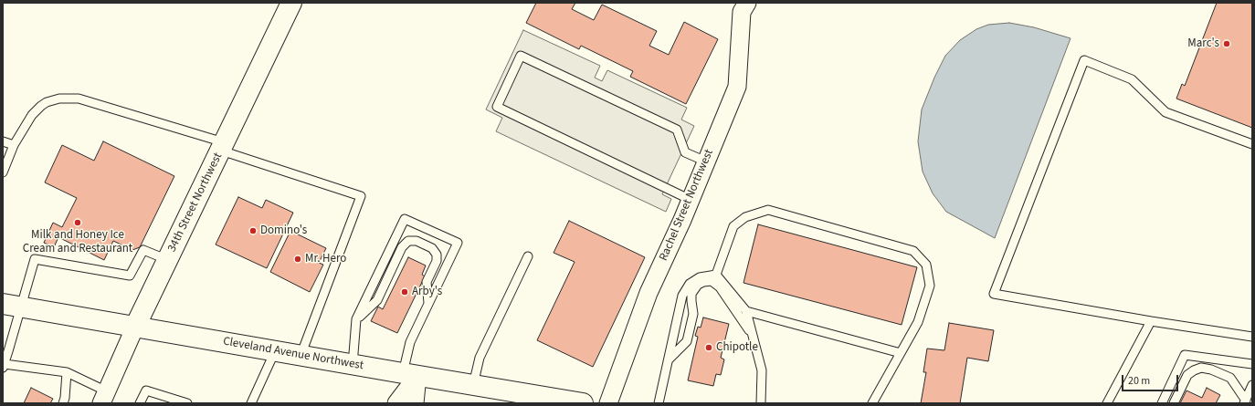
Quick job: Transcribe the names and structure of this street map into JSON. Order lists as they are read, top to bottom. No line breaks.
{"streets":{"main road":["34th Street Northwest","Cleveland Avenue Northwest"],"street":["Rachel Street Northwest"]},"crossings":[["34th Street Northwest","Cleveland Avenue Northwest"]],"places":["Marc's","Milk and Honey Ice Cream and Restaurant","Domino's","Mr. Hero","Arby's","Chipotle"],"scale_bar":"20 m"}
